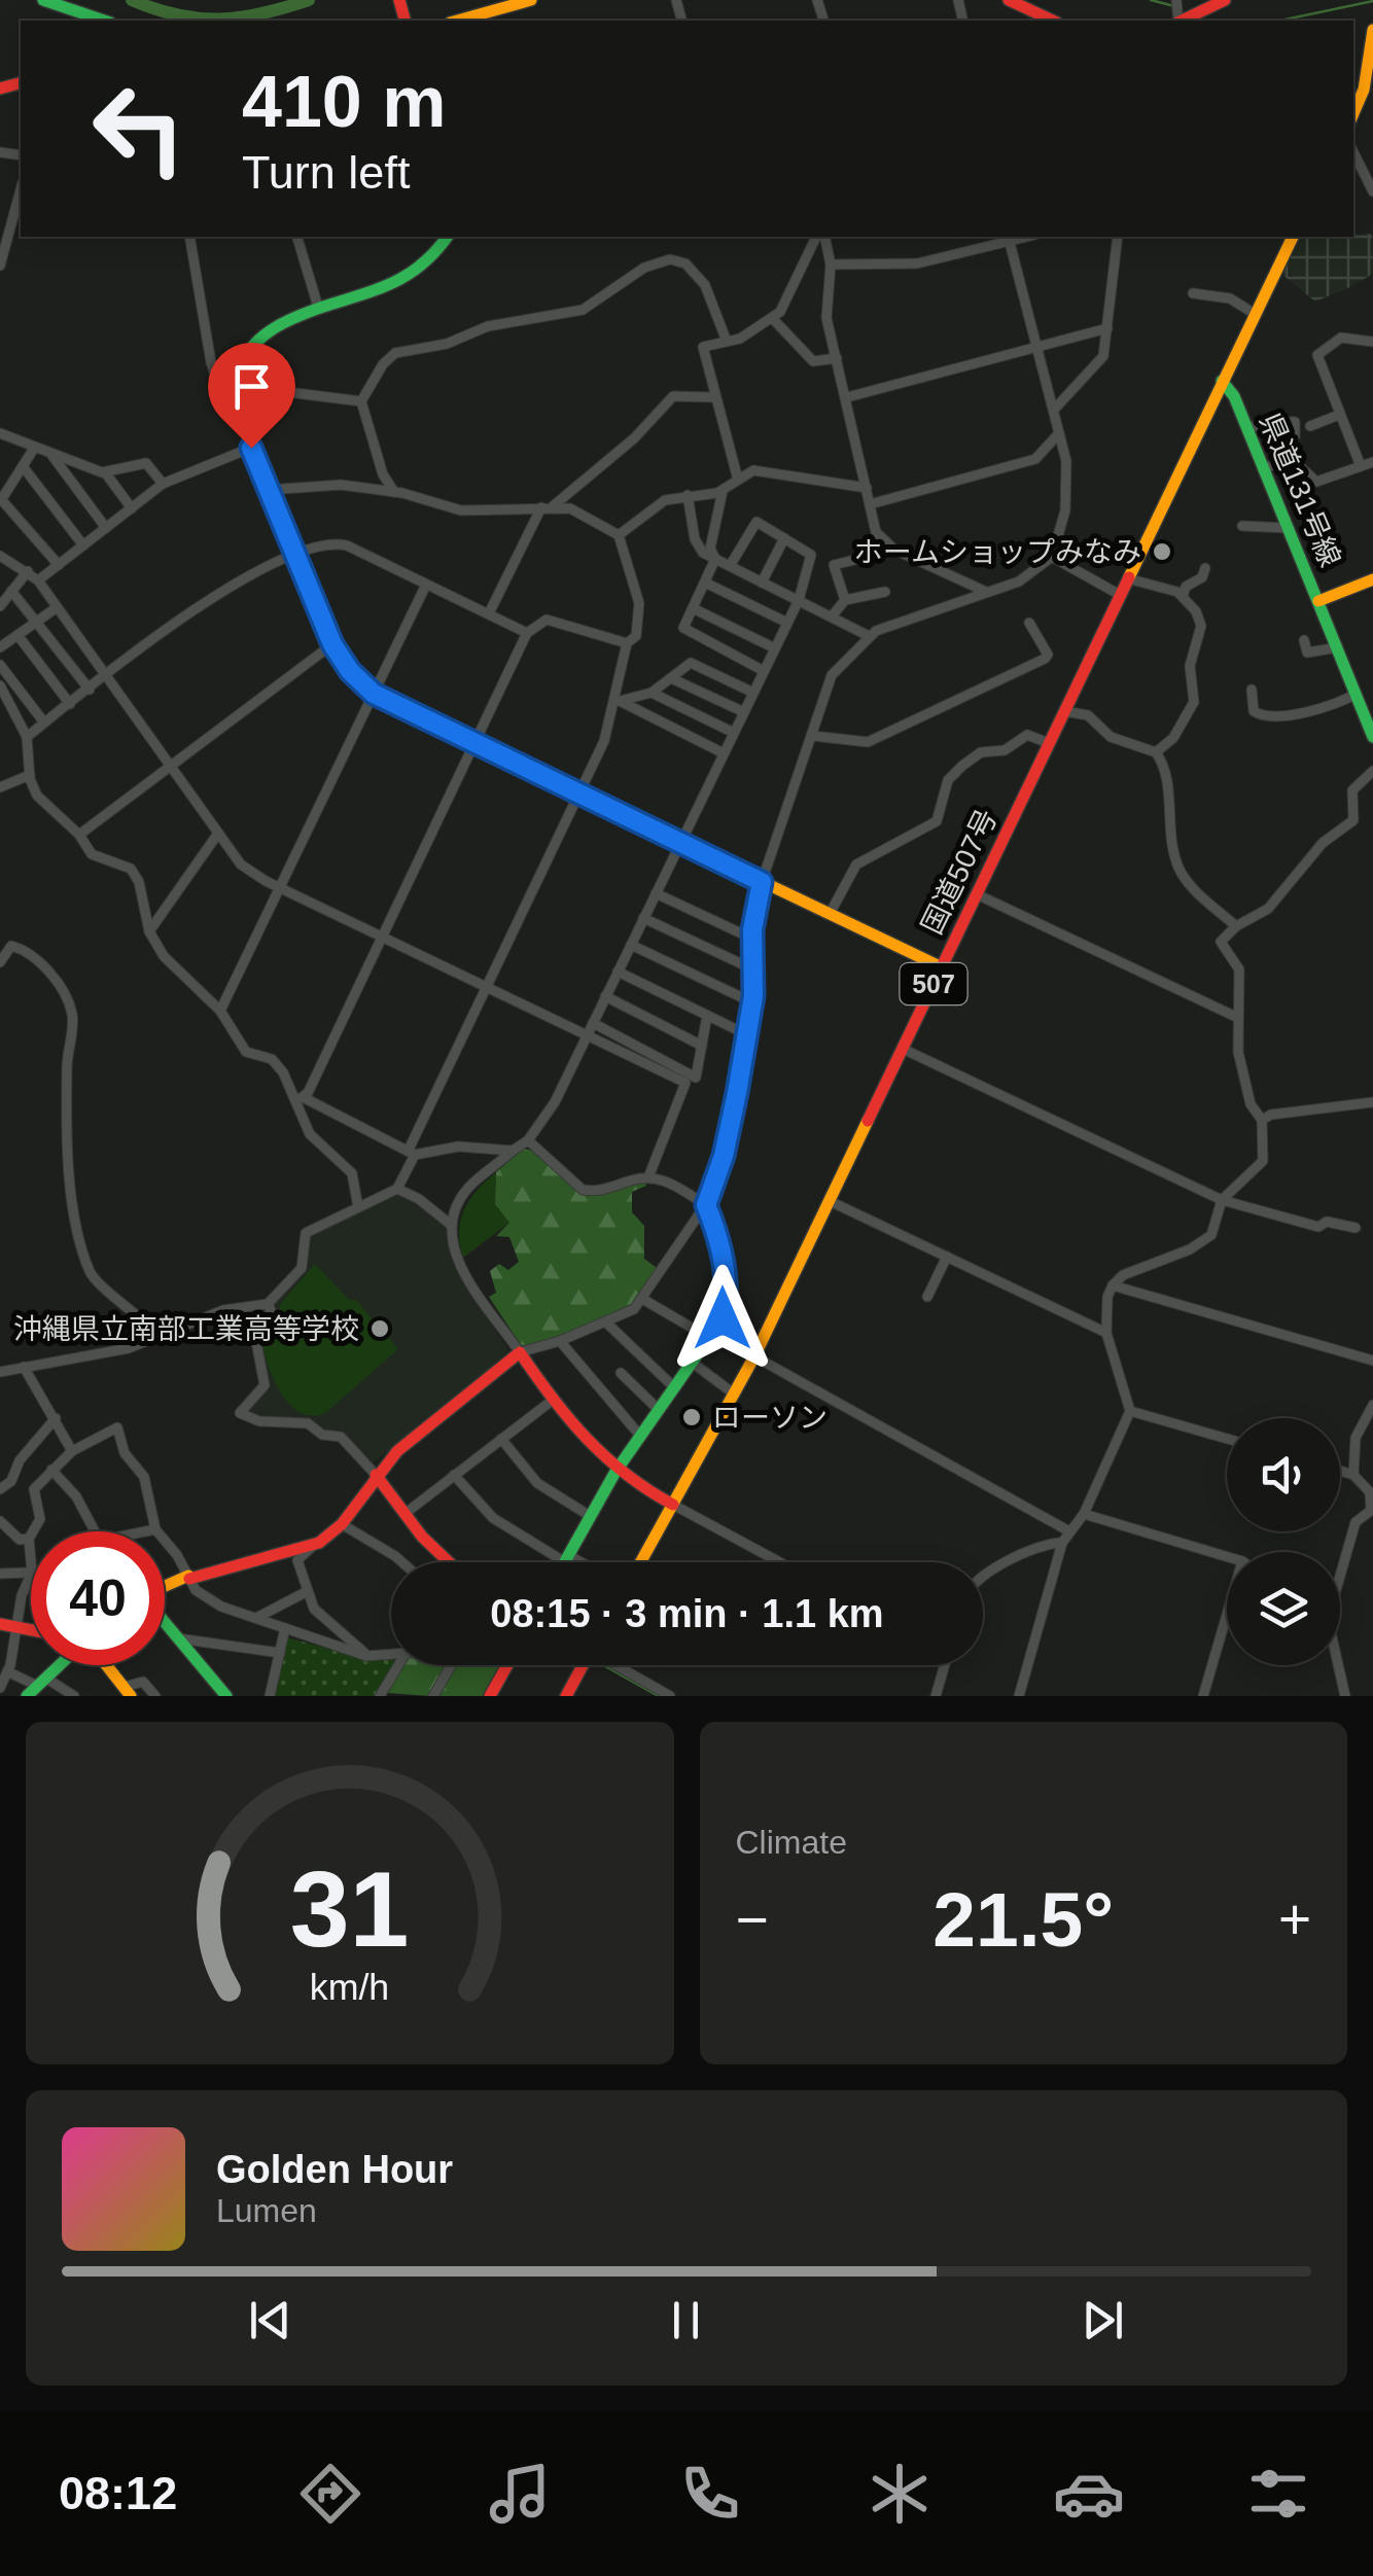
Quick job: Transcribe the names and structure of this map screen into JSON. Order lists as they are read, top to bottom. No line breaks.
{"streets":{"main road":["県道131号線","国道507号","507"]},"crossings":[["県道131号線","国道507号"]],"places":["ホームショップみなみ","沖縄県立南部工業高等学校","ローソン"],"page":{"turn":["410 m","Turn left"],"limit":"40","trip":"08:15 · 3 min · 1.1 km","tile":"Climate","heat":["−","21.5°","+"],"song":["Golden Hour","Lumen"],"tabs":"08:12","gauge":["31","km/h"]}}
